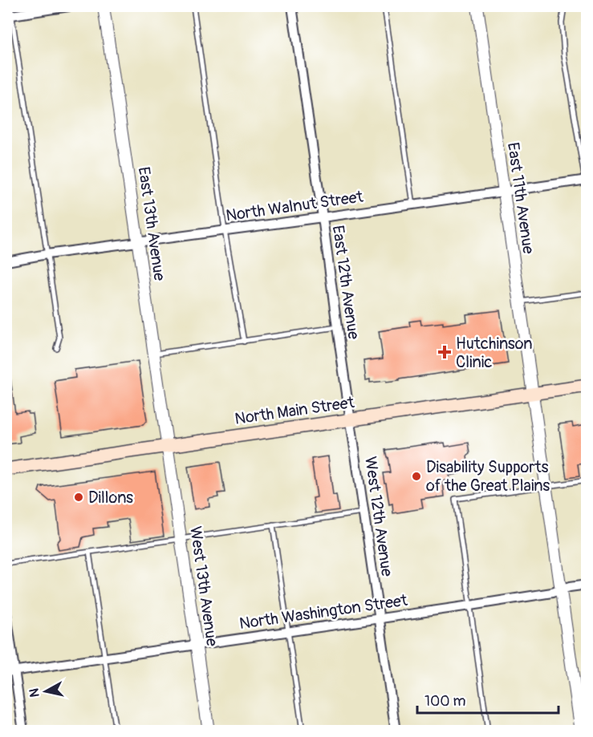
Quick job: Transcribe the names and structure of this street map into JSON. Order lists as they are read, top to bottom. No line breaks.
{"streets":{"main road":["North Main Street"],"street":["East 11th Avenue","North Walnut Street","East 13th Avenue","East 12th Avenue","West 12th Avenue","West 13th Avenue","North Washington Street"]},"crossings":[["East 11th Avenue","North Walnut Street"],["East 11th Avenue","North Main Street"],["East 11th Avenue","North Washington Street"],["North Walnut Street","East 13th Avenue"],["North Walnut Street","East 12th Avenue"],["East 13th Avenue","North Main Street"],["East 13th Avenue","West 13th Avenue"],["East 12th Avenue","North Main Street"],["East 12th Avenue","West 12th Avenue"],["North Main Street","West 12th Avenue"],["North Main Street","West 13th Avenue"],["West 12th Avenue","North Washington Street"],["West 13th Avenue","North Washington Street"]],"places":{"health":["Hutchinson Clinic"],"other":["Disability Supports of the Great Plains","Dillons"]},"scale_bar":"100 m","north":"left"}
